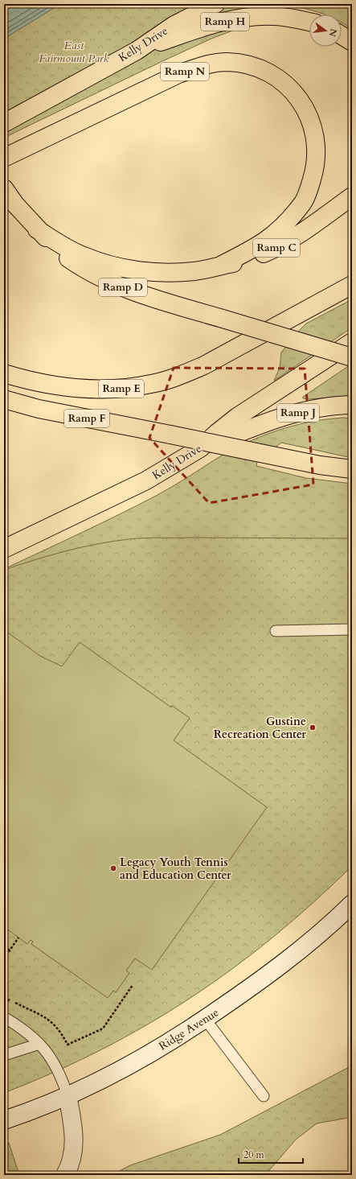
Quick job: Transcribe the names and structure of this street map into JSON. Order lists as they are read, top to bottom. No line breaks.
{"streets":{"main road":["Ramp H","Kelly Drive","Ramp N","Ramp C","Ramp D","Ramp E","Ramp J","Ramp F","Ridge Avenue"]},"crossings":[["Ramp H","Kelly Drive"],["Kelly Drive","Ramp J"],["Ramp N","Ramp C"],["Ramp N","Ramp D"]],"parks":["East Fairmount Park"],"places":["Gustine Recreation Center","Legacy Youth Tennis and Education Center"],"scale_bar":"20 m","north":"right"}
